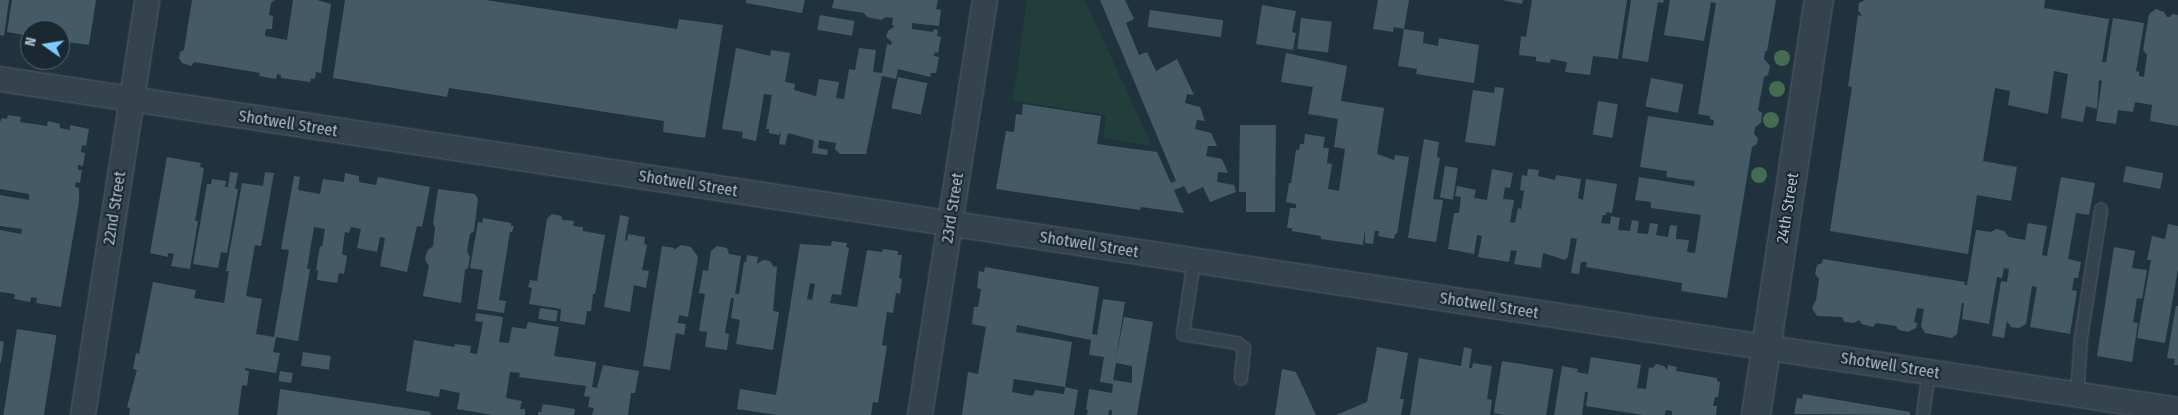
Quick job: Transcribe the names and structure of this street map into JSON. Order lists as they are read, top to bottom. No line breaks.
{"streets":{"street":["Shotwell Street","22nd Street","23rd Street","24th Street"]},"crossings":[["Shotwell Street","22nd Street"],["Shotwell Street","23rd Street"],["Shotwell Street","24th Street"]],"north":"left"}
